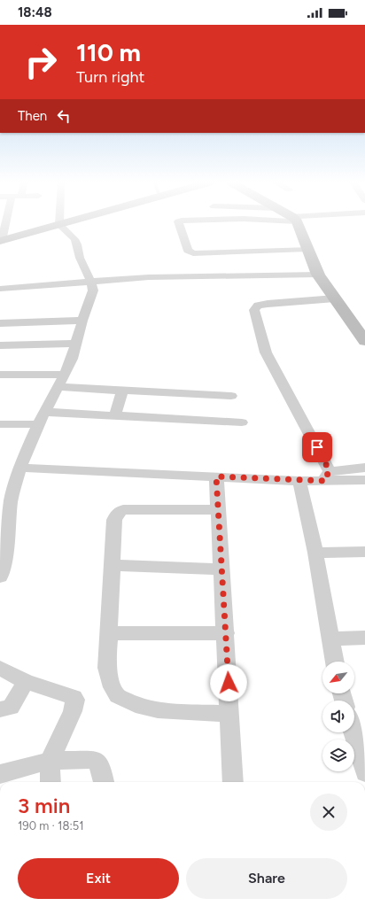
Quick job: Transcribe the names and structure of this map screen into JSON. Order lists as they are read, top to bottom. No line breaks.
{"north":"bottom left","page":{"status":"18:48","turn":["110 m","Turn right"],"then":"Then","heading":["3 min","190 m · 18:51"],"buttons":["Exit","Share"]}}
